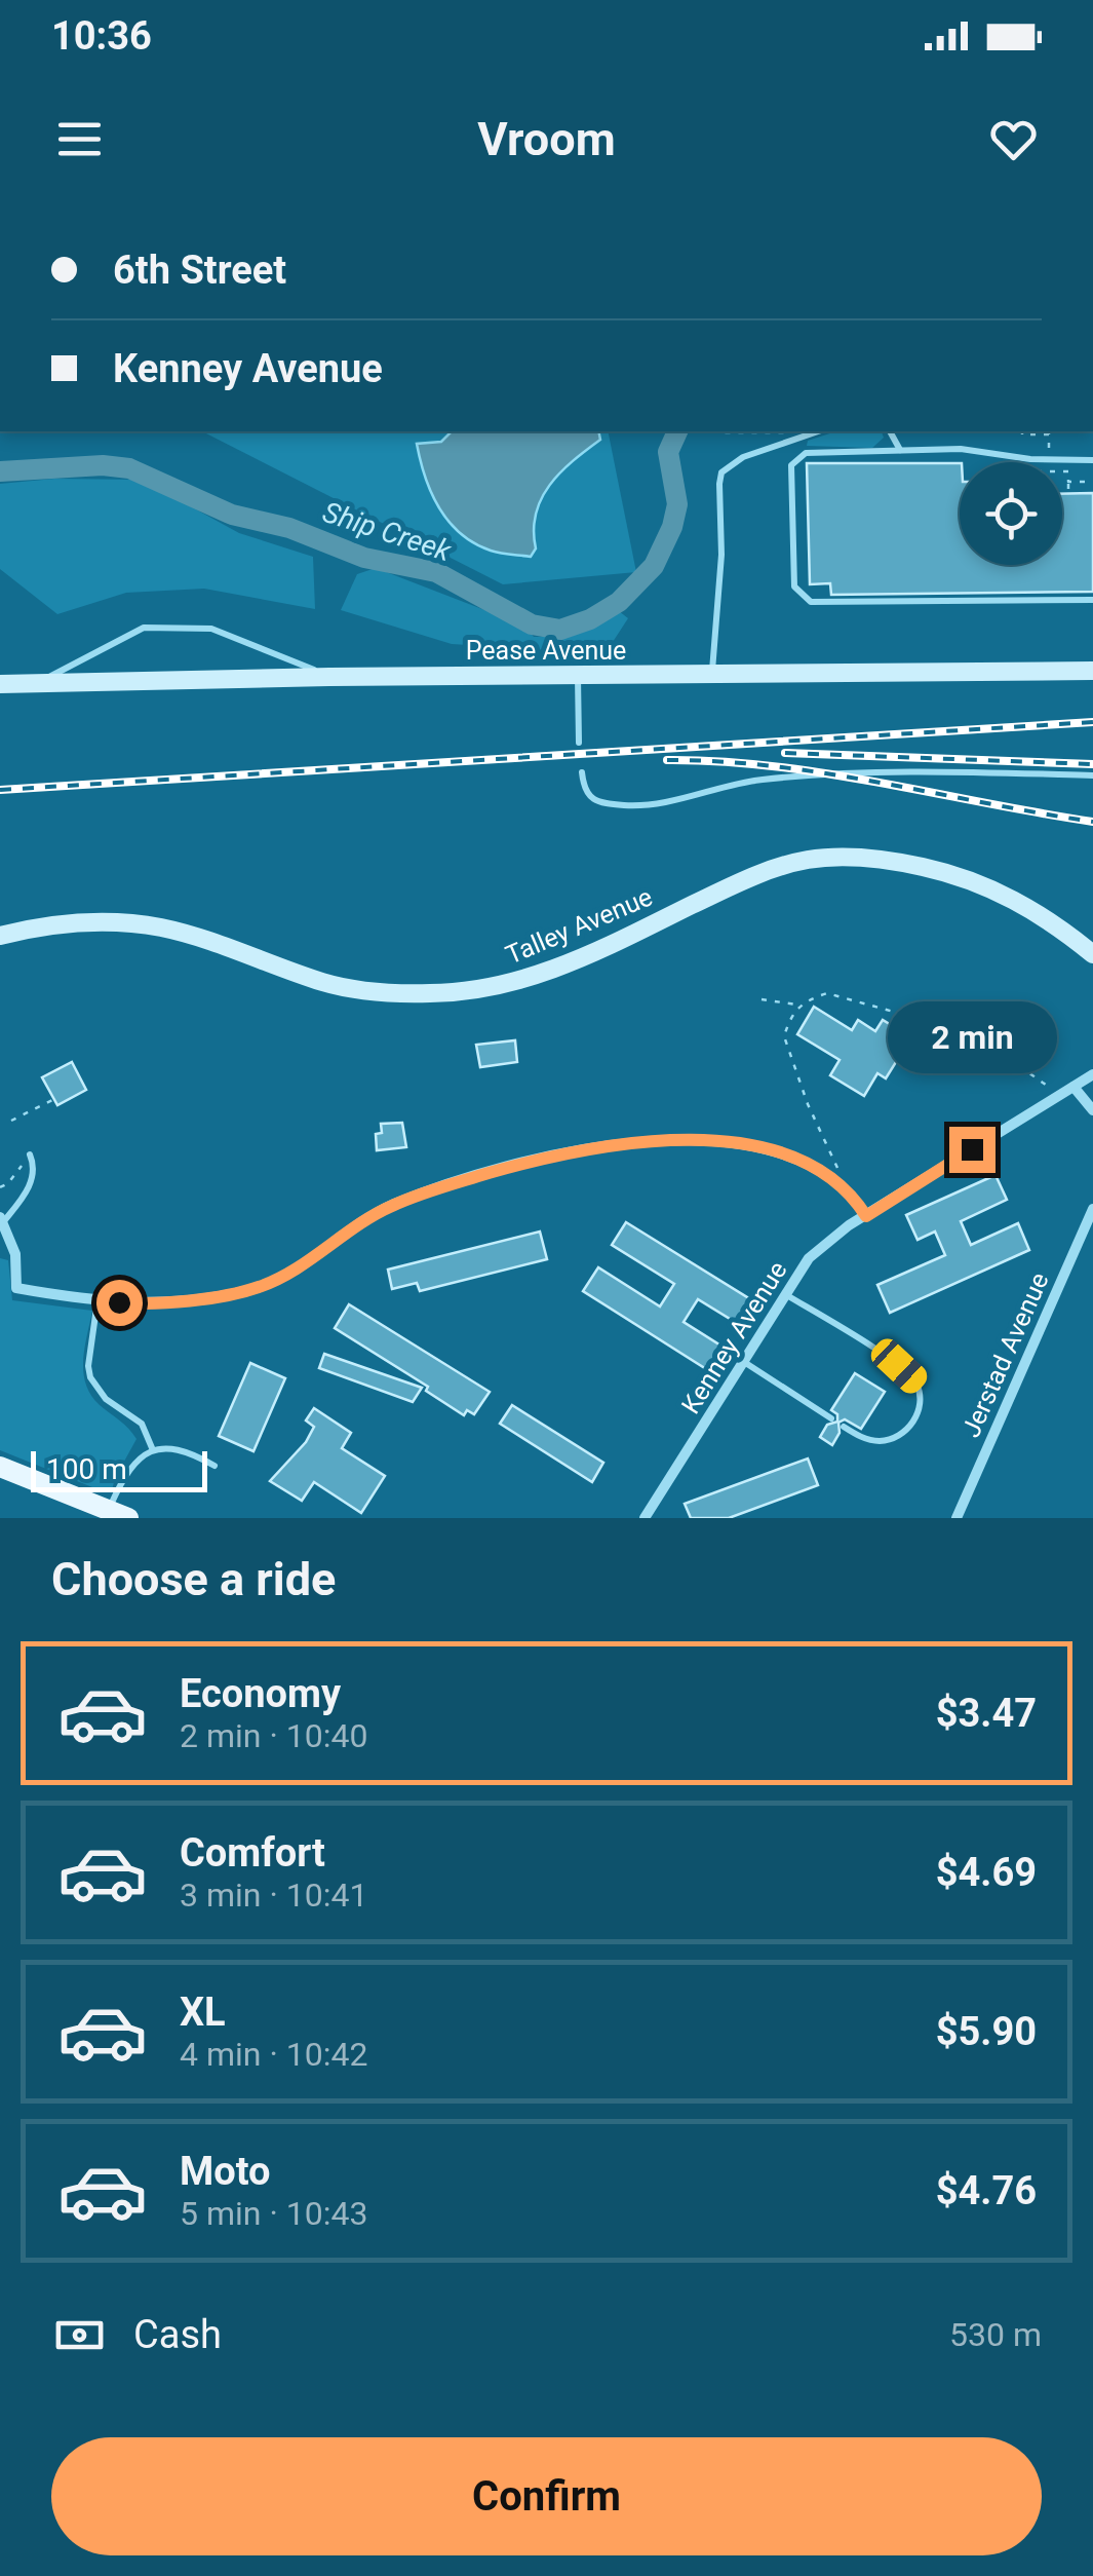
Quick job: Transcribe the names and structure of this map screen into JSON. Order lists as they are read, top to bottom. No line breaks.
{"streets":{"street":["Pease Avenue","Talley Avenue","Kenney Avenue","Jerstad Avenue"]},"water":["Ship Creek"],"scale_bar":"100 m","page":{"status":"10:36","header":"Vroom","banner":["6th Street","Kenney Avenue"],"bubble":"2 min","scale":"100 m","heading":"Choose a ride","list":[{"name":"Economy","note":"2 min · 10:40","value":"$3.47"},{"name":"Comfort","note":"3 min · 10:41","value":"$4.69"},{"name":"XL","note":"4 min · 10:42","value":"$5.90"},{"name":"Moto","note":"5 min · 10:43","value":"$4.76"}],"pay":["Cash","530 m"],"buttons":"Confirm"}}
